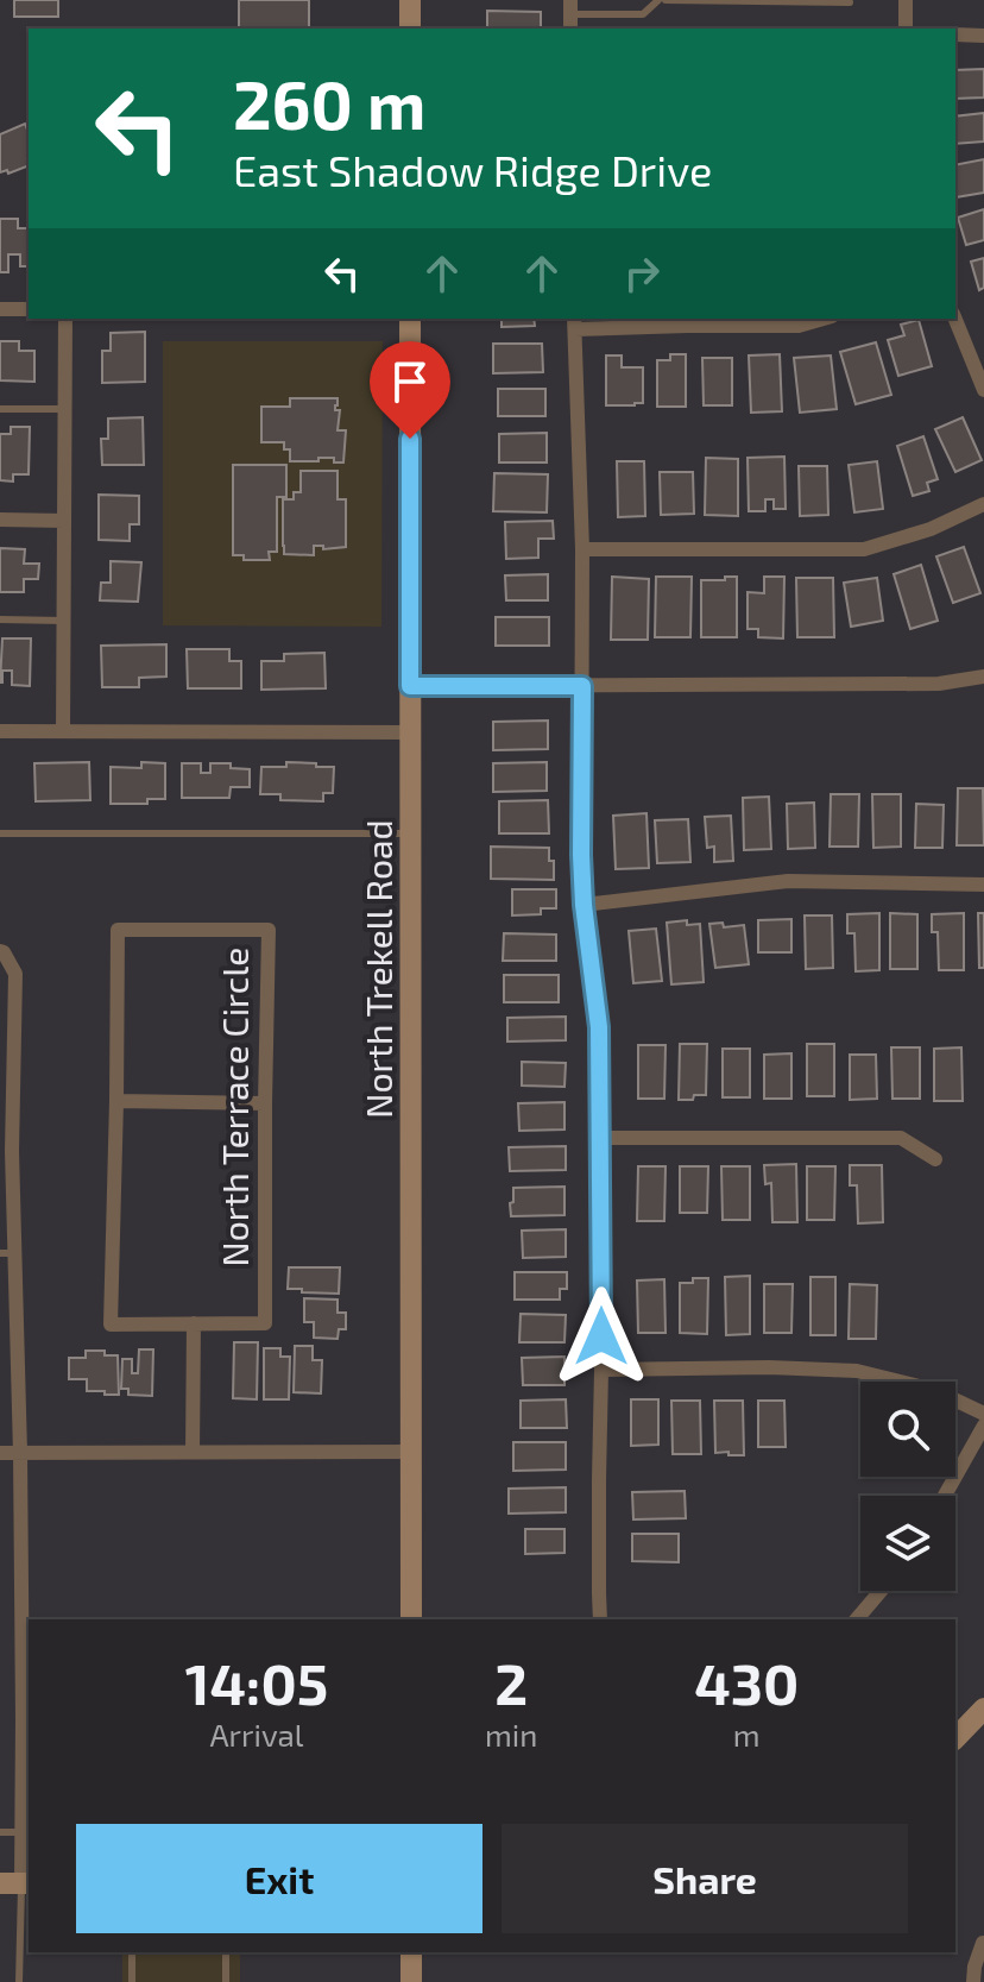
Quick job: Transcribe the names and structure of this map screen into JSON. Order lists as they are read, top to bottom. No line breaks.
{"streets":{"main road":["North Trekell Road"],"street":["North Terrace Circle"]},"page":{"turn":["260 m","East Shadow Ridge Drive"],"eta":["14:05","Arrival","2","min","430","m"],"buttons":["Exit","Share"]}}
